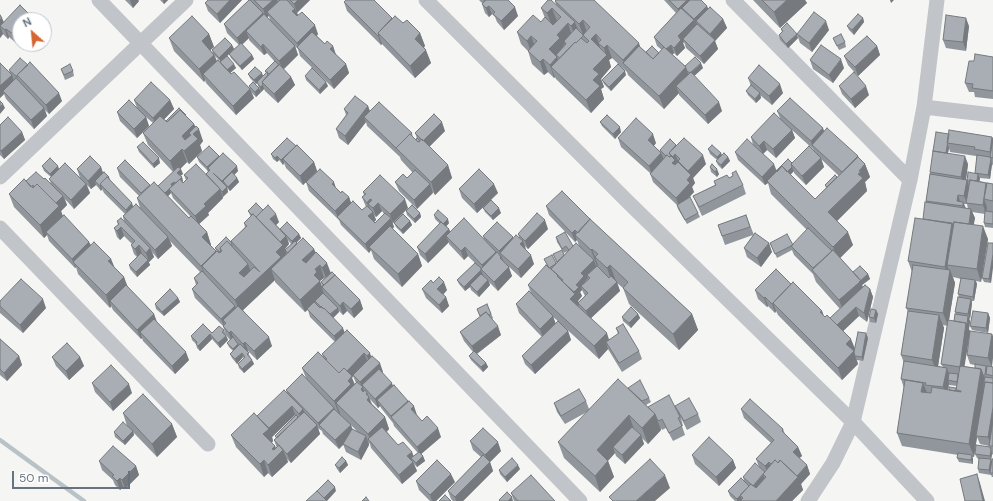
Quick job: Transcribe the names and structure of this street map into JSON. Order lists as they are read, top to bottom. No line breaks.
{"scale_bar":"50 m","north":"top left"}
